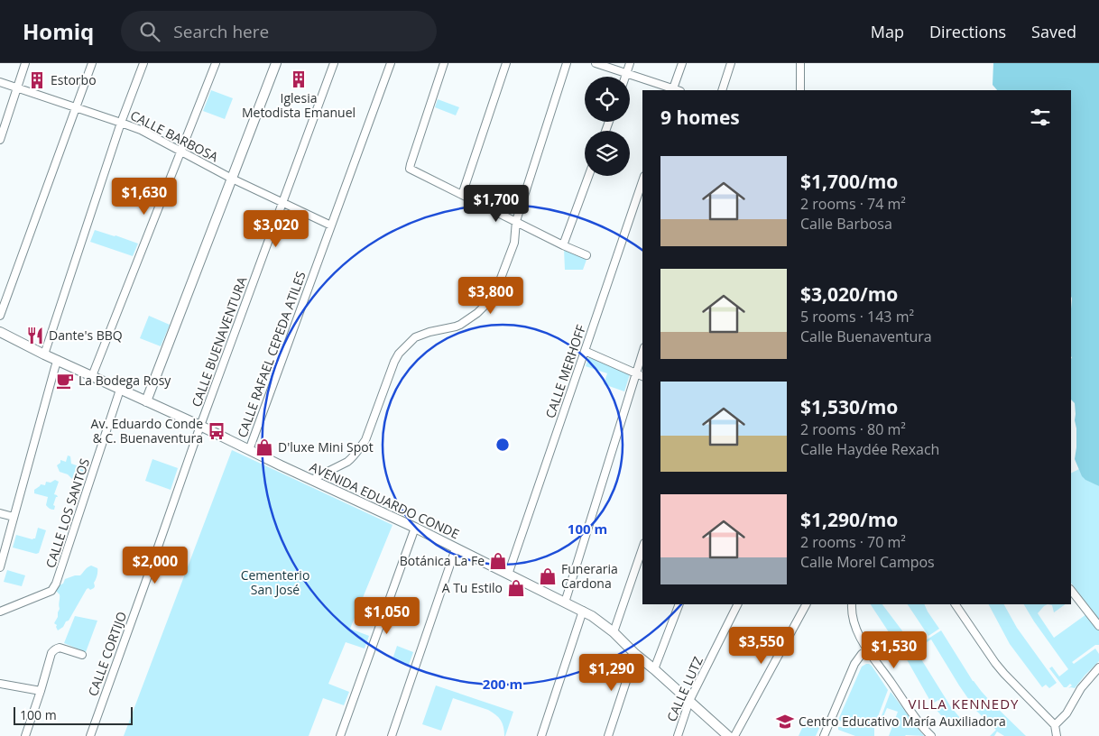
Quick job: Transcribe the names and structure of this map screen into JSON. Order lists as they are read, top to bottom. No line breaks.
{"streets":{"street":["CALLE BARBOSA","CALLE BUENAVENTURA","CALLE RAFAEL CEPEDA ATILES","CALLE MERHOFF","AVENIDA EDUARDO CONDE","CALLE LOS SANTOS","CALLE CORTIJO","CALLE LUTZ"]},"crossings":[["CALLE BARBOSA","CALLE BUENAVENTURA"],["CALLE BARBOSA","CALLE RAFAEL CEPEDA ATILES"],["CALLE BUENAVENTURA","AVENIDA EDUARDO CONDE"],["CALLE BUENAVENTURA","CALLE CORTIJO"],["CALLE RAFAEL CEPEDA ATILES","AVENIDA EDUARDO CONDE"],["CALLE MERHOFF","AVENIDA EDUARDO CONDE"],["AVENIDA EDUARDO CONDE","CALLE LOS SANTOS"],["AVENIDA EDUARDO CONDE","CALLE CORTIJO"],["AVENIDA EDUARDO CONDE","CALLE LUTZ"]],"districts":["VILLA KENNEDY"],"parks":["Cementerio San José"],"places":{"building":["Iglesia Metodista Emanuel","Estorbo"],"restaurant":["Dante's BBQ"],"cafe":["La Bodega Rosy"],"bus stop":["Av. Eduardo Conde & C. Buenaventura"],"shop":["D'luxe Mini Spot","Botánica La Fe","Funeraria Cardona","A Tu Estilo"],"school or university":["Centro Educativo María Auxiliadora"]},"scale_bar":"100 m","page":{"header":"Homiq","search":"Search here","nav":["Map","Directions","Saved"],"heading":"9 homes","list":[{"name":"$1,700/mo","note":"2 rooms · 74 m² · Calle Barbosa"},{"name":"$3,020/mo","note":"5 rooms · 143 m² · Calle Buenaventura"},{"name":"$1,530/mo","note":"2 rooms · 80 m² · Calle Haydée Rexach"},{"name":"$1,290/mo","note":"2 rooms · 70 m² · Calle Morel Campos"}],"price":["$1,630","$1,700","$3,020","$3,800","$2,000","$1,050","$3,550","$1,530","$1,290"],"scale":"100 m"},"rings":["100 m","200 m"]}
